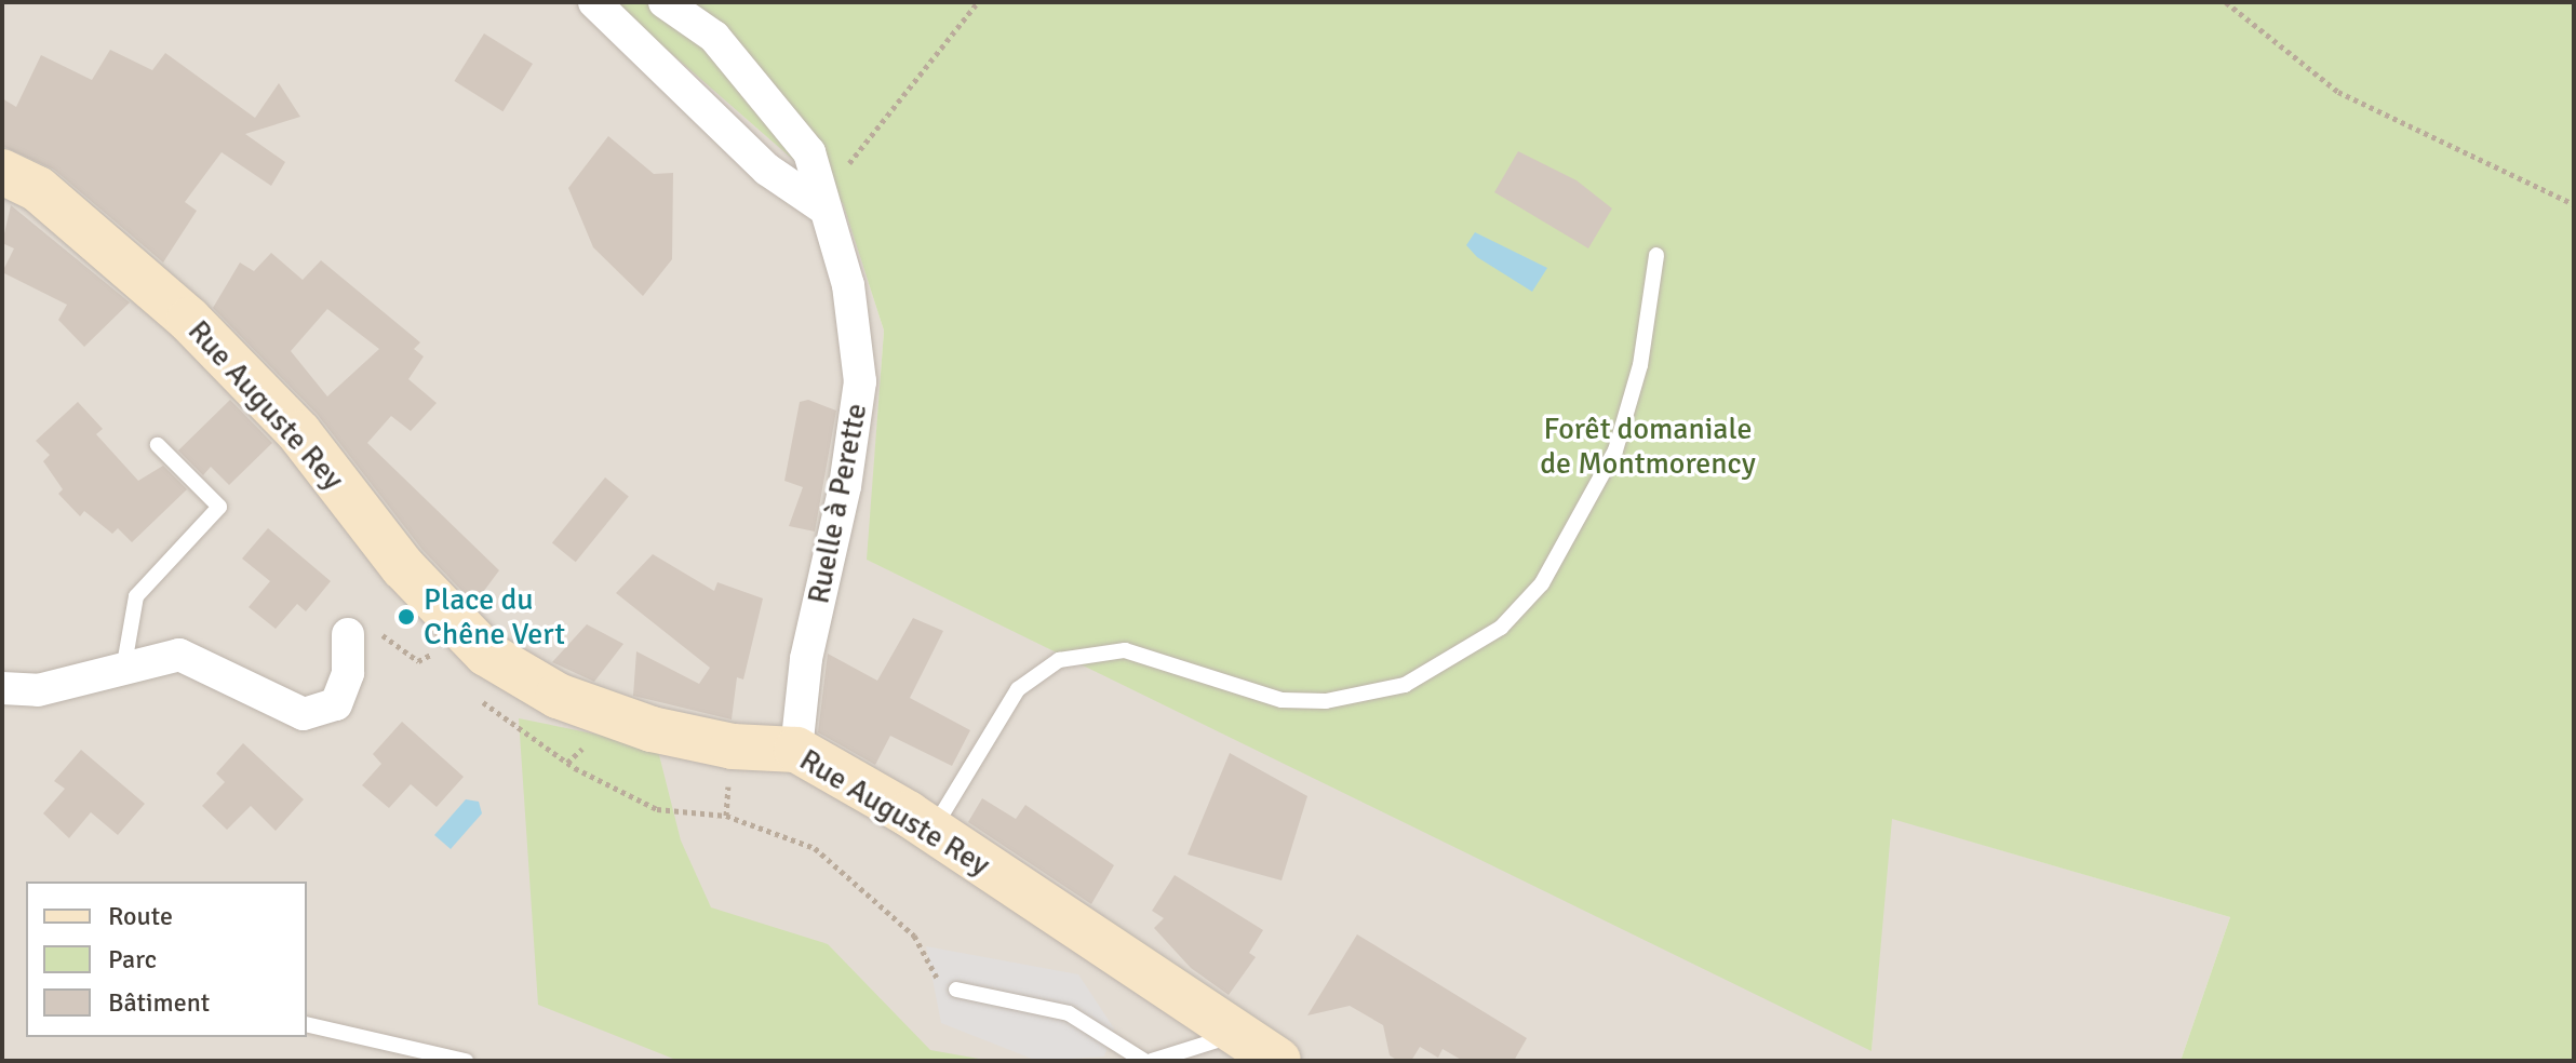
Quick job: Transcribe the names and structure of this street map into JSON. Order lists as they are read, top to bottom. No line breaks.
{"streets":{"street":["Rue Auguste Rey","Ruelle à Perette"]},"crossings":[["Rue Auguste Rey","Ruelle à Perette"]],"parks":["Forêt domaniale de Montmorency"],"places":["Place du Chêne Vert"],"legend":["Route","Parc","Bâtiment"]}
